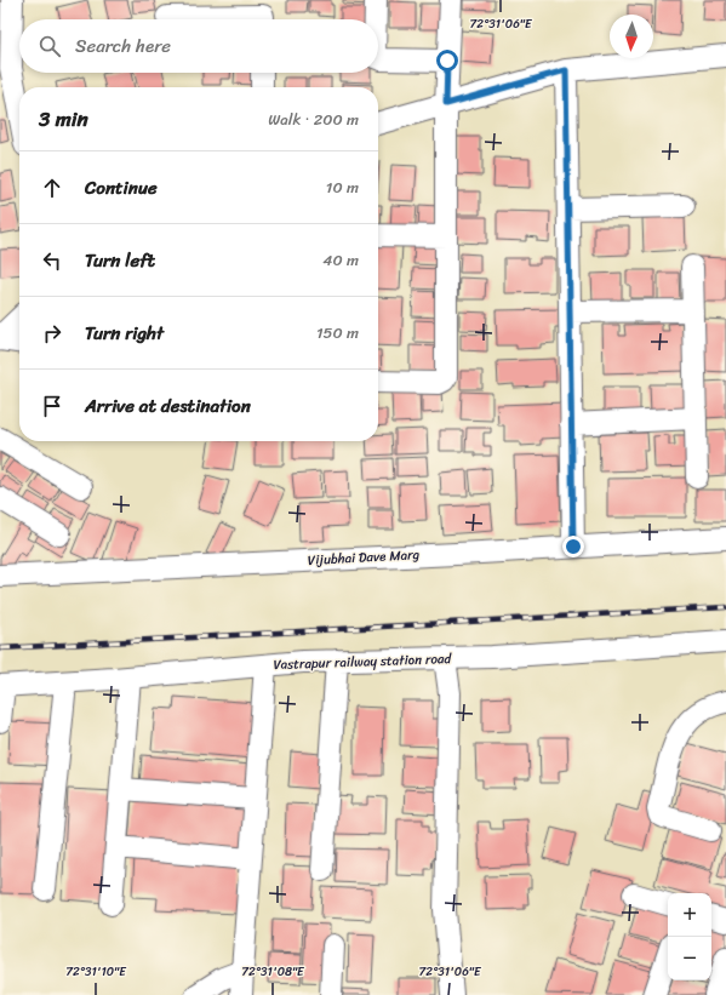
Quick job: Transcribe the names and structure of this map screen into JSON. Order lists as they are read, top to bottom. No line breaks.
{"streets":{"street":["Vijubhai Dave Marg","Vastrapur railway station road"]},"north":"bottom","page":{"search":"Search here","heading":["3 min","Walk · 200 m"],"list":[["Continue","10 m"],["Turn left","40 m"],["Turn right","150 m"],"Arrive at destination"],"map_buttons":["+","−"]},"coordinates":["72°31'06\"E","72°31'10\"E","72°31'08\"E"]}
